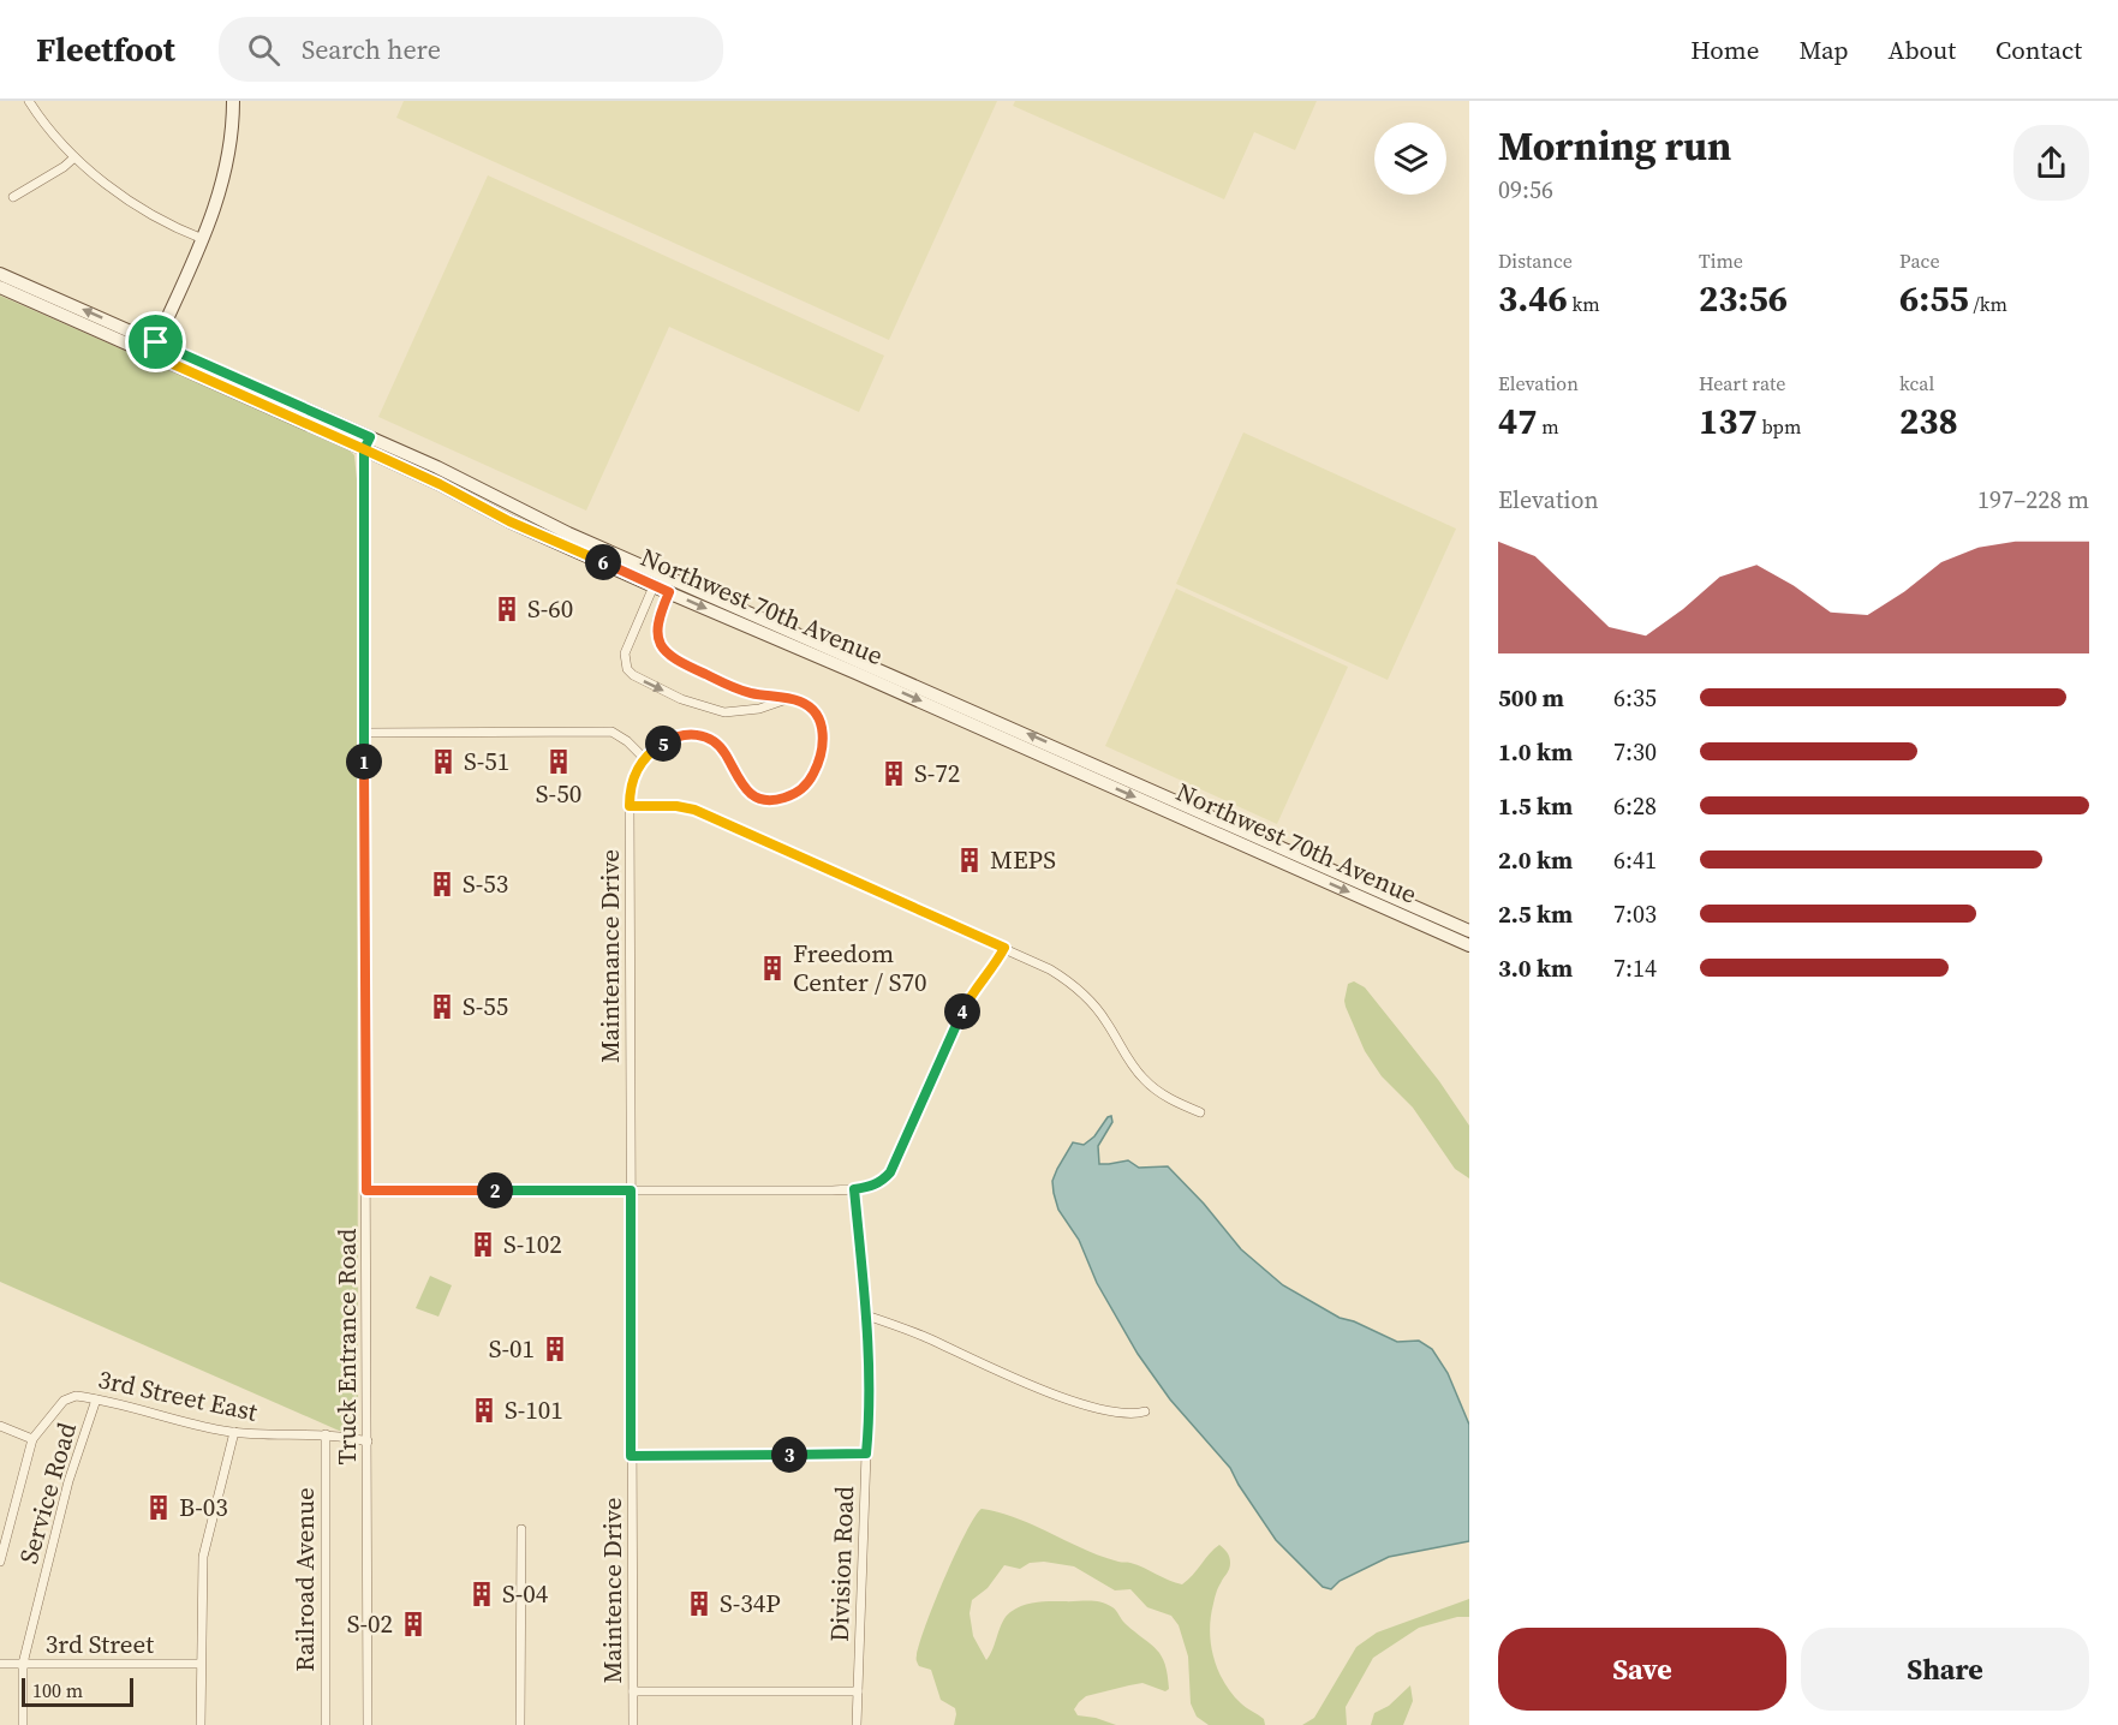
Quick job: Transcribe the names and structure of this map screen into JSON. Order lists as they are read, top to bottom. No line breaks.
{"streets":{"main road":["Northwest 70th Avenue"],"street":["Maintenance Drive","Truck Entrance Road","3rd Street East","Service Road","Division Road","Railroad Avenue","Maintence Drive","3rd Street"]},"crossings":[["Northwest 70th Avenue","Truck Entrance Road"],["Maintenance Drive","Maintence Drive"],["Truck Entrance Road","3rd Street East"],["3rd Street East","Service Road"],["3rd Street East","Railroad Avenue"],["Service Road","3rd Street"]],"places":{"building":["S-60","S-51","S-50","S-72","MEPS","S-53","Freedom Center / S70","S-55","S-102","S-01","S-101","B-03","S-04","S-34P","S-02"]},"scale_bar":"100 m","page":{"header":"Fleetfoot","search":"Search here","nav":["Home","Map","About","Contact"],"heading":["Morning run","09:56"],"stats":[["Distance","3.46 km"],["Time","23:56"],["Pace","6:55 /km"],["Elevation","47 m"],["Heart rate","137 bpm"],["kcal","238"]],"chart":["Elevation","197–228 m"],"pins":["6","5","1","4","2","3"],"list":[{"name":"500 m","note":"6:35"},{"name":"1.0 km","note":"7:30"},{"name":"1.5 km","note":"6:28"},{"name":"2.0 km","note":"6:41"},{"name":"2.5 km","note":"7:03"},{"name":"3.0 km","note":"7:14"}],"buttons":["Save","Share"],"scale":"100 m"}}
